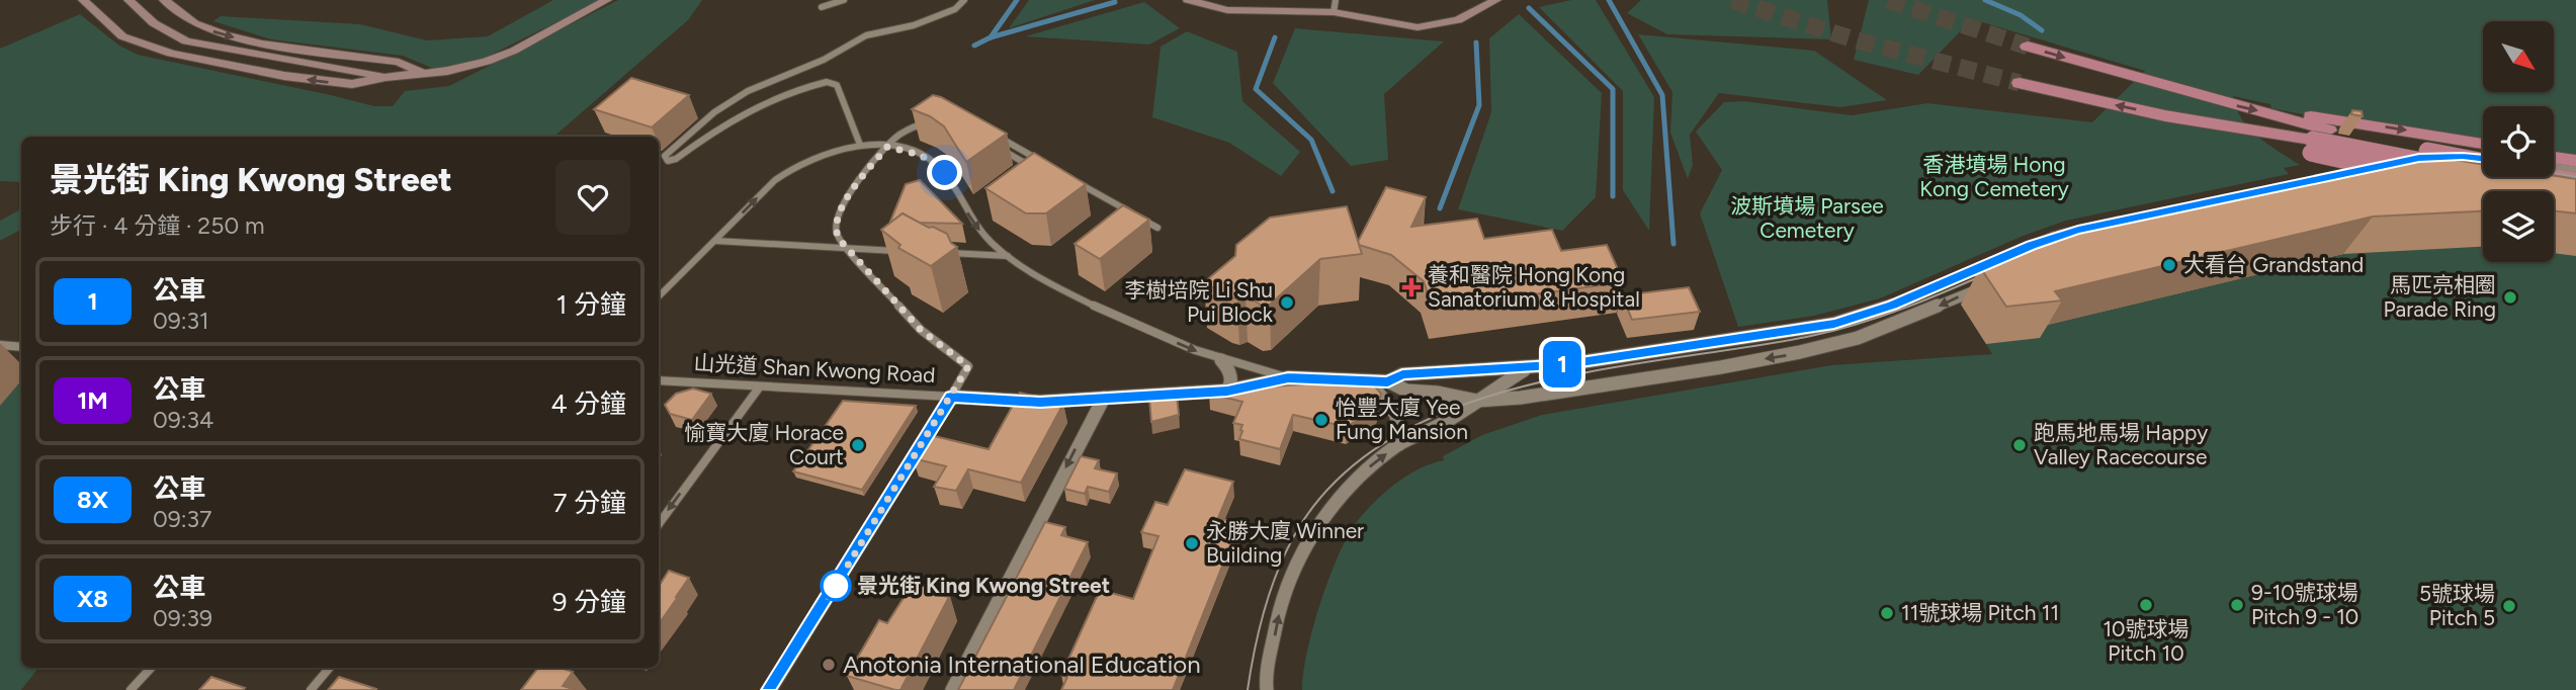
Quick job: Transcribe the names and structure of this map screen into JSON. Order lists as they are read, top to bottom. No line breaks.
{"streets":{"street":["山光道 Shan Kwong Road"]},"parks":["香港墳場 Hong Kong Cemetery","波斯墳場 Parsee Cemetery"],"places":{"other":["大看台 Grandstand","馬匹亮相圈 Parade Ring","李樹培院 Li Shu Pui Block","怡豐大廈 Yee Fung Mansion","愉寶大廈 Horace Court","跑馬地馬場 Happy Valley Racecourse","永勝大廈 Winner Building","景光街 King Kwong Street","10號球場 Pitch 10","9-10號球場 Pitch 9 - 10","5號球場 Pitch 5","11號球場 Pitch 11","Anotonia International Education"],"health":["養和醫院 Hong Kong Sanatorium & Hospital"]},"lines":["bus line 1"],"north":"bottom right","page":{"on_map":"1","heading":["景光街 King Kwong Street","步行 · 4 分鐘 · 250 m"],"list":[{"mark":"1","name":"公車","note":"09:31","value":"1 分鐘"},{"mark":"1M","name":"公車","note":"09:34","value":"4 分鐘"},{"mark":"8X","name":"公車","note":"09:37","value":"7 分鐘"},{"mark":"X8","name":"公車","note":"09:39","value":"9 分鐘"}]}}
